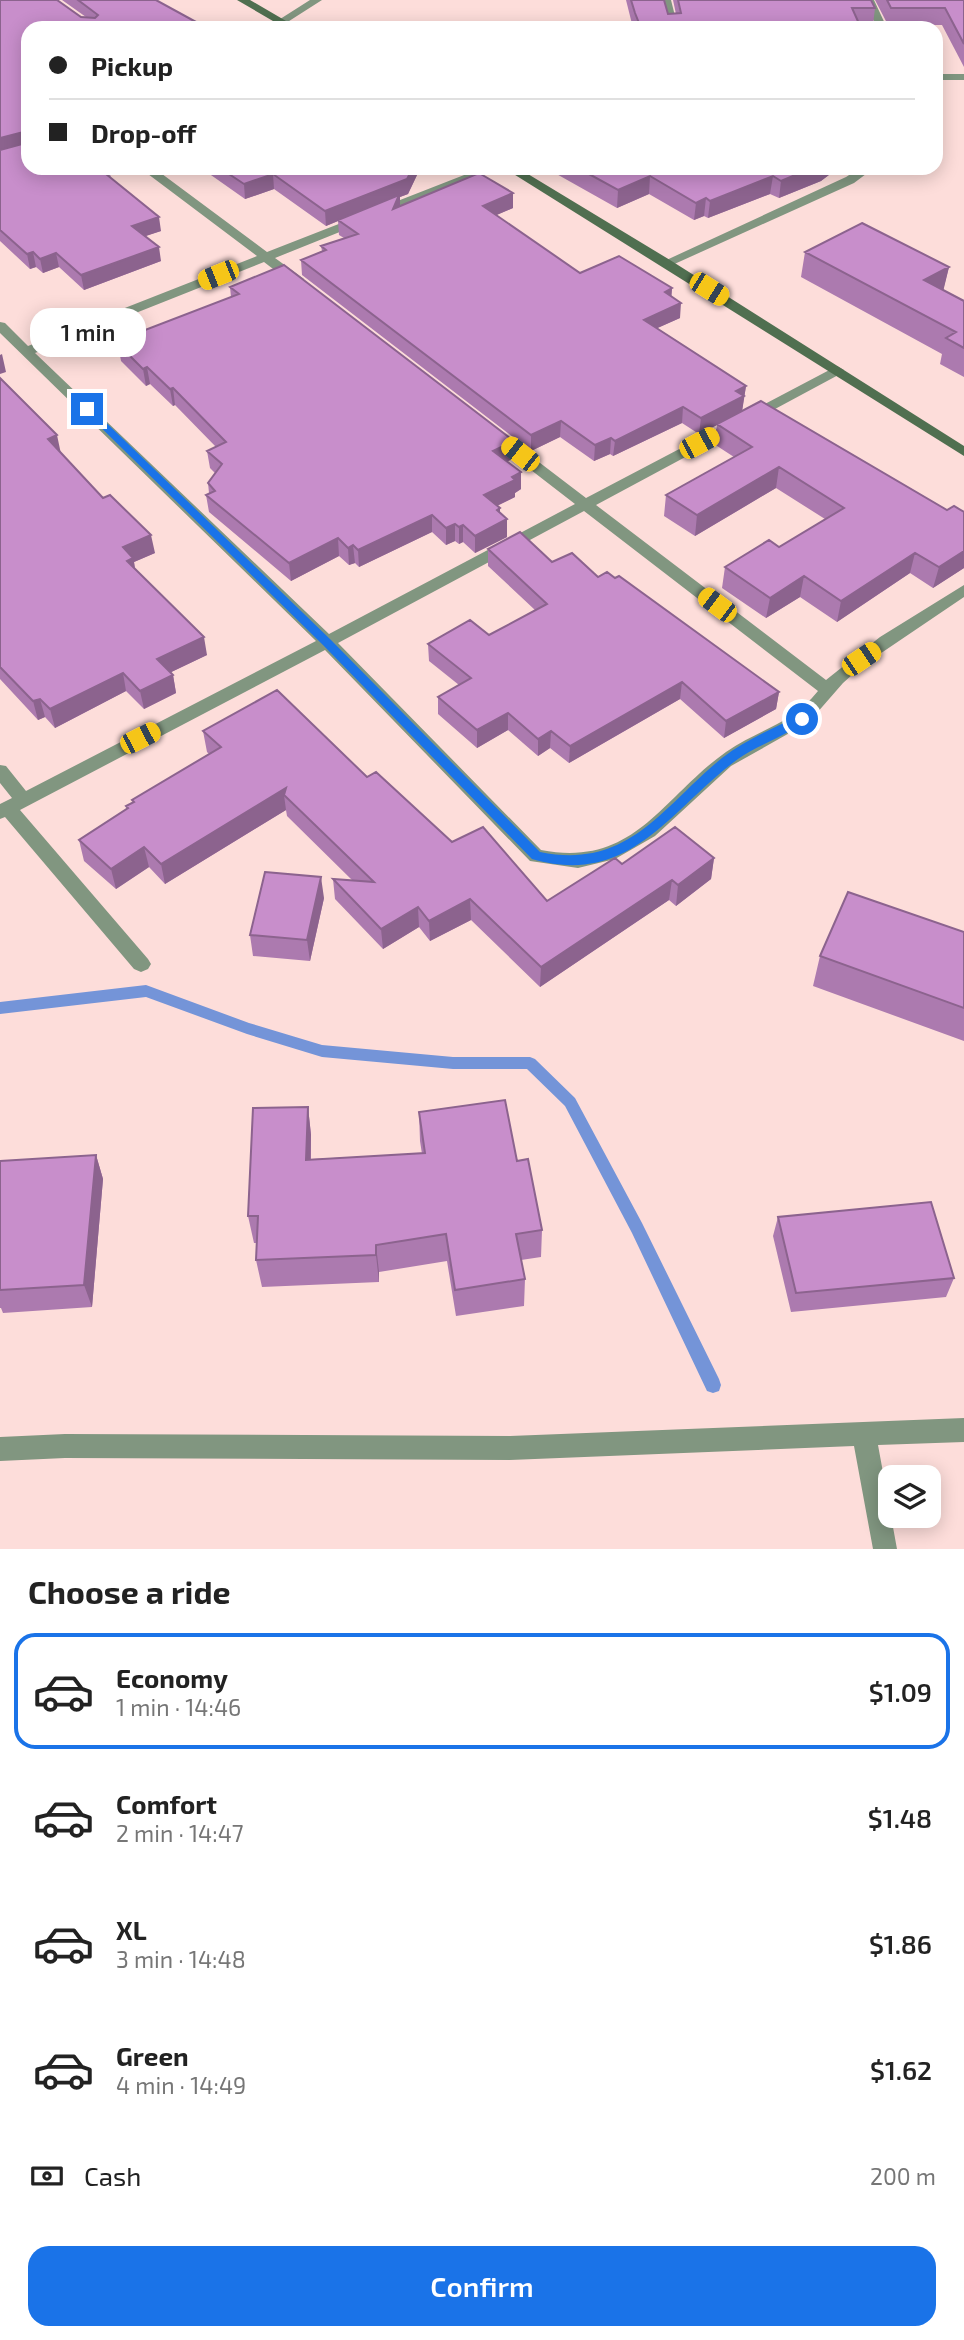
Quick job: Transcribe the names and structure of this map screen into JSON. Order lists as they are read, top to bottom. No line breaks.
{"page":{"banner":["Pickup","Drop-off"],"bubble":"1 min","heading":"Choose a ride","list":[{"name":"Economy","note":"1 min · 14:46","value":"$1.09"},{"name":"Comfort","note":"2 min · 14:47","value":"$1.48"},{"name":"XL","note":"3 min · 14:48","value":"$1.86"},{"name":"Green","note":"4 min · 14:49","value":"$1.62"}],"pay":["Cash","200 m"],"buttons":"Confirm"}}
